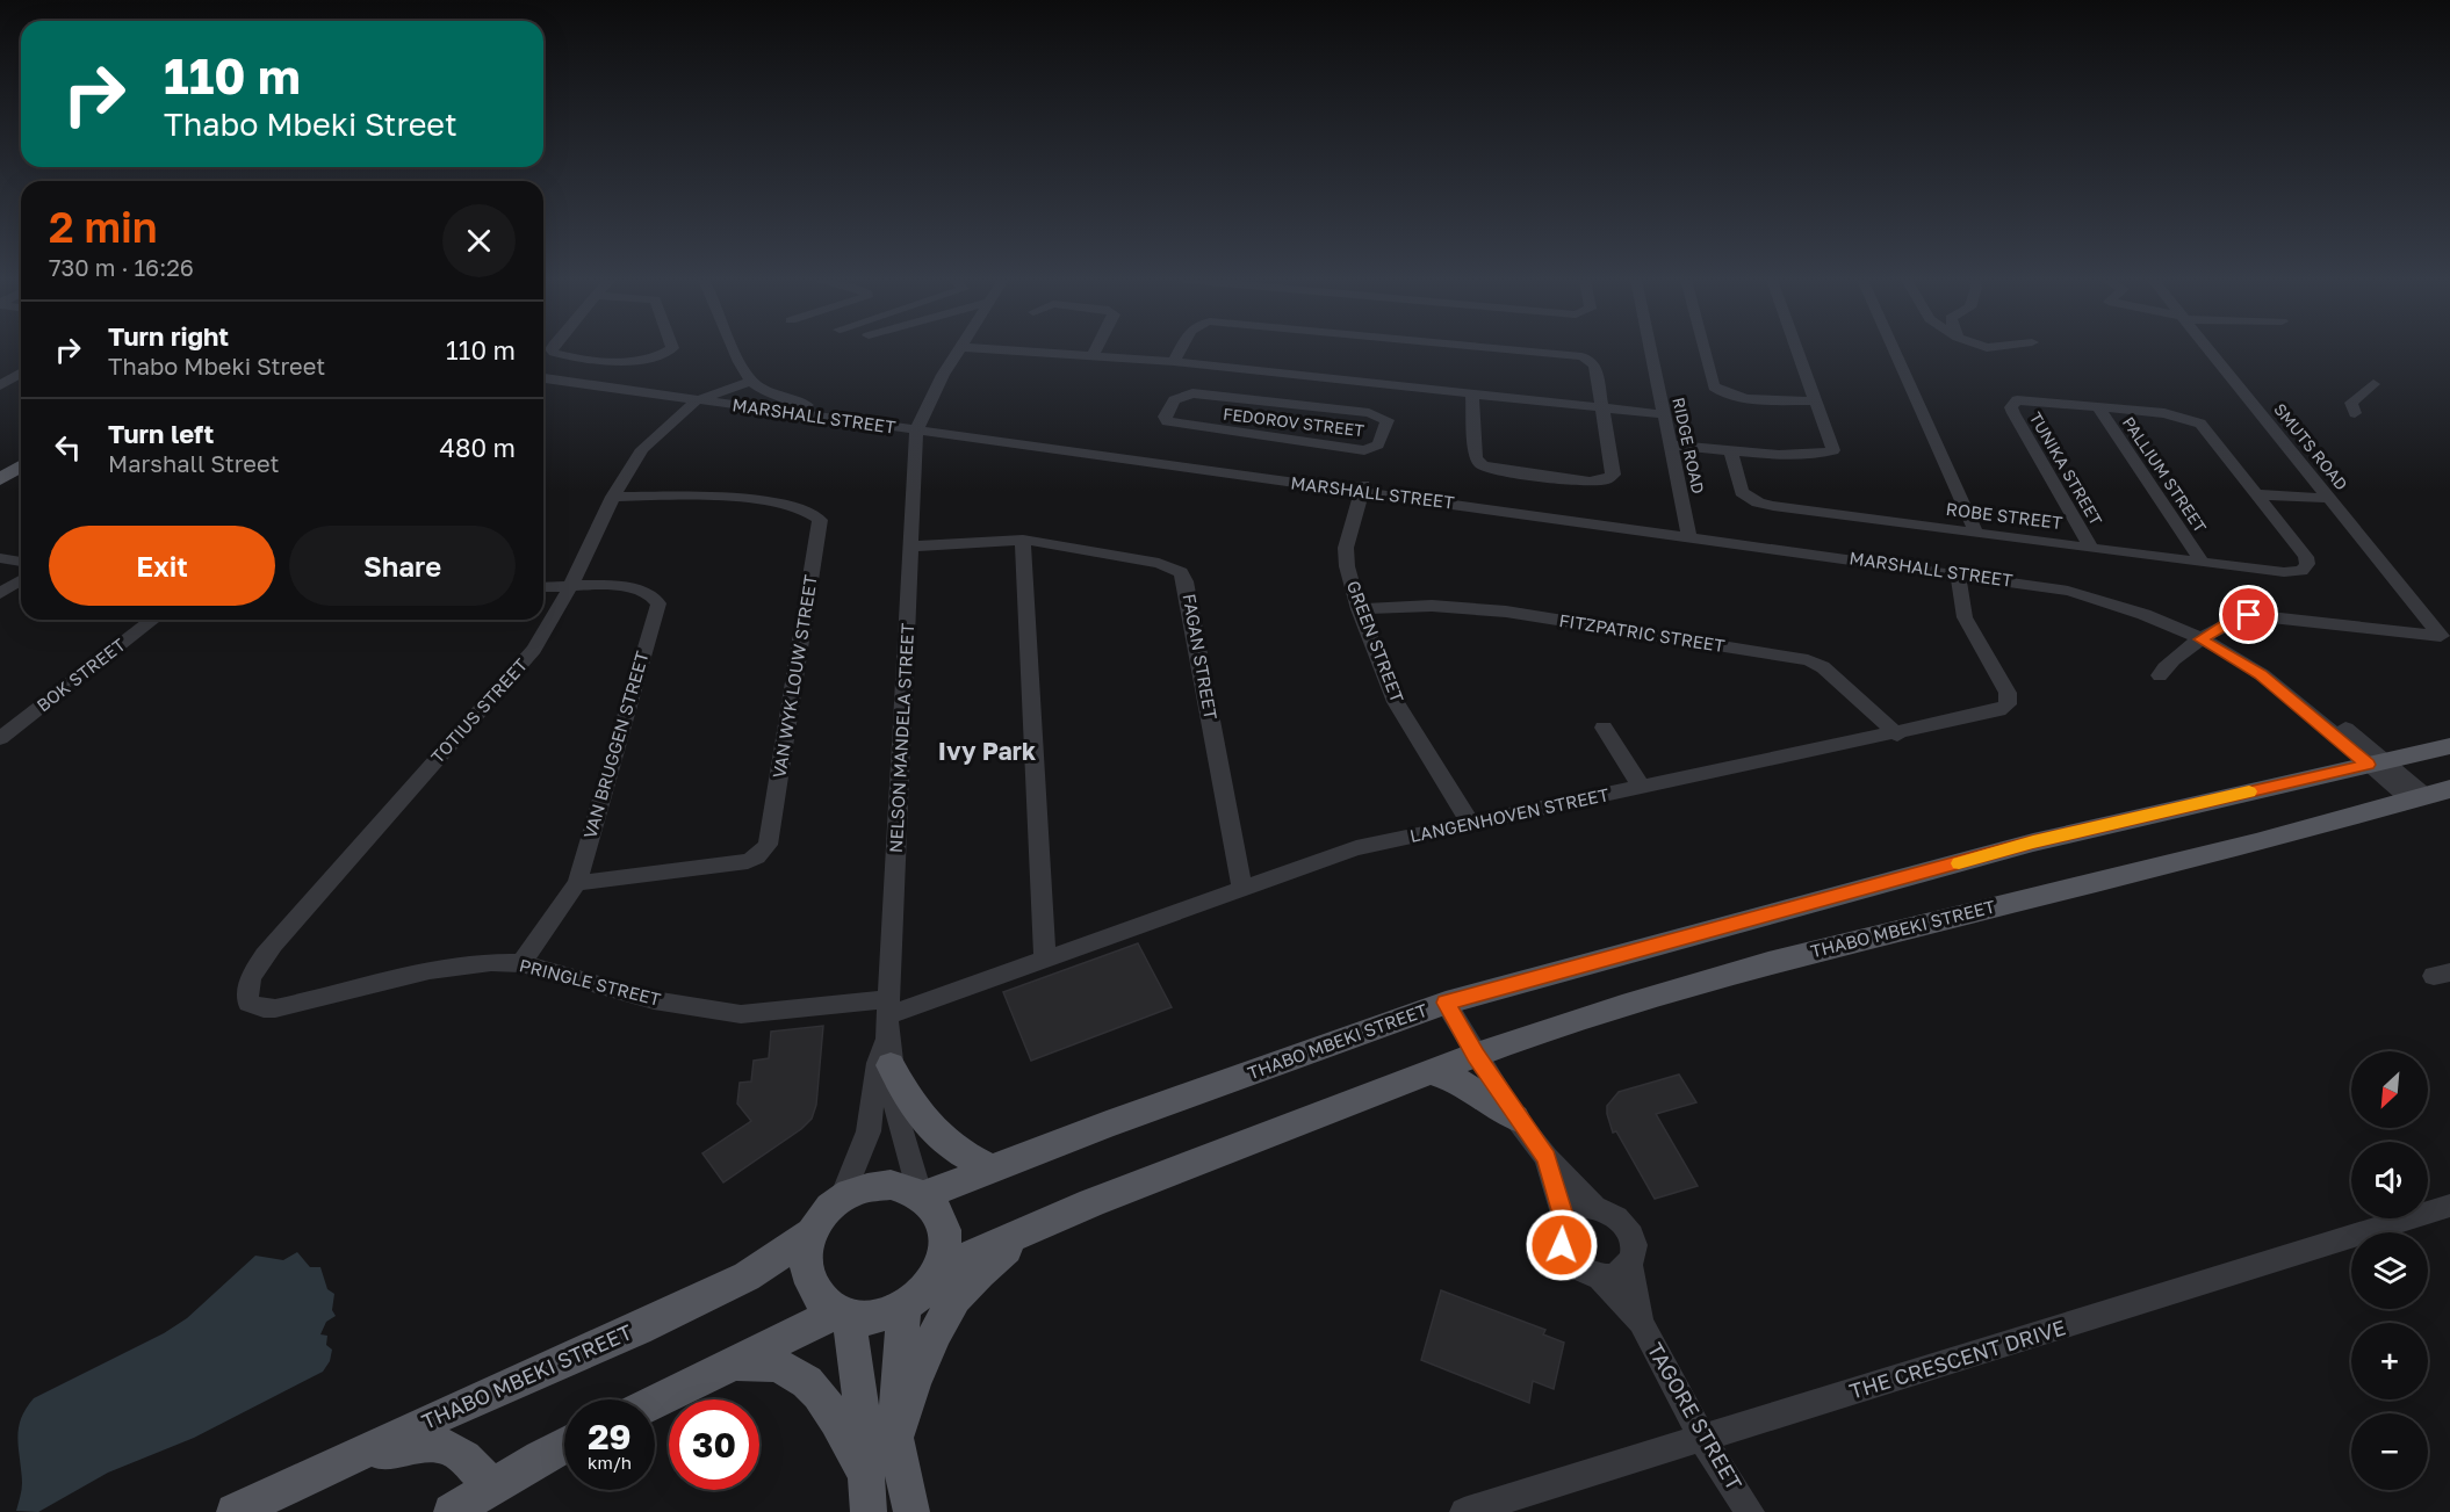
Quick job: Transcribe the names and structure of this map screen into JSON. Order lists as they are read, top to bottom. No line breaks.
{"streets":{"main road":["THABO MBEKI STREET"],"street":["MARSHALL STREET","FEDOROV STREET","RIDGE ROAD","SMUTS ROAD","TUNIKA STREET","PALLIUM STREET","ROBE STREET","FITZPATRIC STREET","GREEN STREET","FAGAN STREET","BOK STREET","VAN WYK LOUW STREET","TOTIUS STREET","NELSON MANDELA STREET","VAN BRUGGEN STREET","LANGENHOVEN STREET","PRINGLE STREET","THE CRESCENT DRIVE","TAGORE STREET"]},"crossings":[["MARSHALL STREET","RIDGE ROAD"],["MARSHALL STREET","SMUTS ROAD"],["MARSHALL STREET","GREEN STREET"],["MARSHALL STREET","TOTIUS STREET"],["MARSHALL STREET","NELSON MANDELA STREET"],["MARSHALL STREET","LANGENHOVEN STREET"],["MARSHALL STREET","THABO MBEKI STREET"],["TUNIKA STREET","PALLIUM STREET"],["TUNIKA STREET","ROBE STREET"],["PALLIUM STREET","ROBE STREET"],["FITZPATRIC STREET","GREEN STREET"],["FITZPATRIC STREET","LANGENHOVEN STREET"],["GREEN STREET","LANGENHOVEN STREET"],["FAGAN STREET","NELSON MANDELA STREET"],["FAGAN STREET","LANGENHOVEN STREET"],["VAN WYK LOUW STREET","TOTIUS STREET"],["VAN WYK LOUW STREET","VAN BRUGGEN STREET"],["TOTIUS STREET","VAN BRUGGEN STREET"],["TOTIUS STREET","PRINGLE STREET"],["NELSON MANDELA STREET","LANGENHOVEN STREET"],["NELSON MANDELA STREET","THABO MBEKI STREET"],["NELSON MANDELA STREET","PRINGLE STREET"],["VAN BRUGGEN STREET","PRINGLE STREET"],["LANGENHOVEN STREET","PRINGLE STREET"],["THABO MBEKI STREET","TAGORE STREET"],["THE CRESCENT DRIVE","TAGORE STREET"]],"districts":["Ivy Park"],"north":"bottom left","page":{"turn":["110 m","Thabo Mbeki Street"],"heading":["2 min","730 m · 16:26"],"list":[{"name":"Turn right","note":"Thabo Mbeki Street","value":"110 m"},{"name":"Turn left","note":"Marshall Street","value":"480 m"}],"buttons":["Exit","Share"],"map_buttons":["+","−"],"speed":"29 km/h","limit":"30"}}
